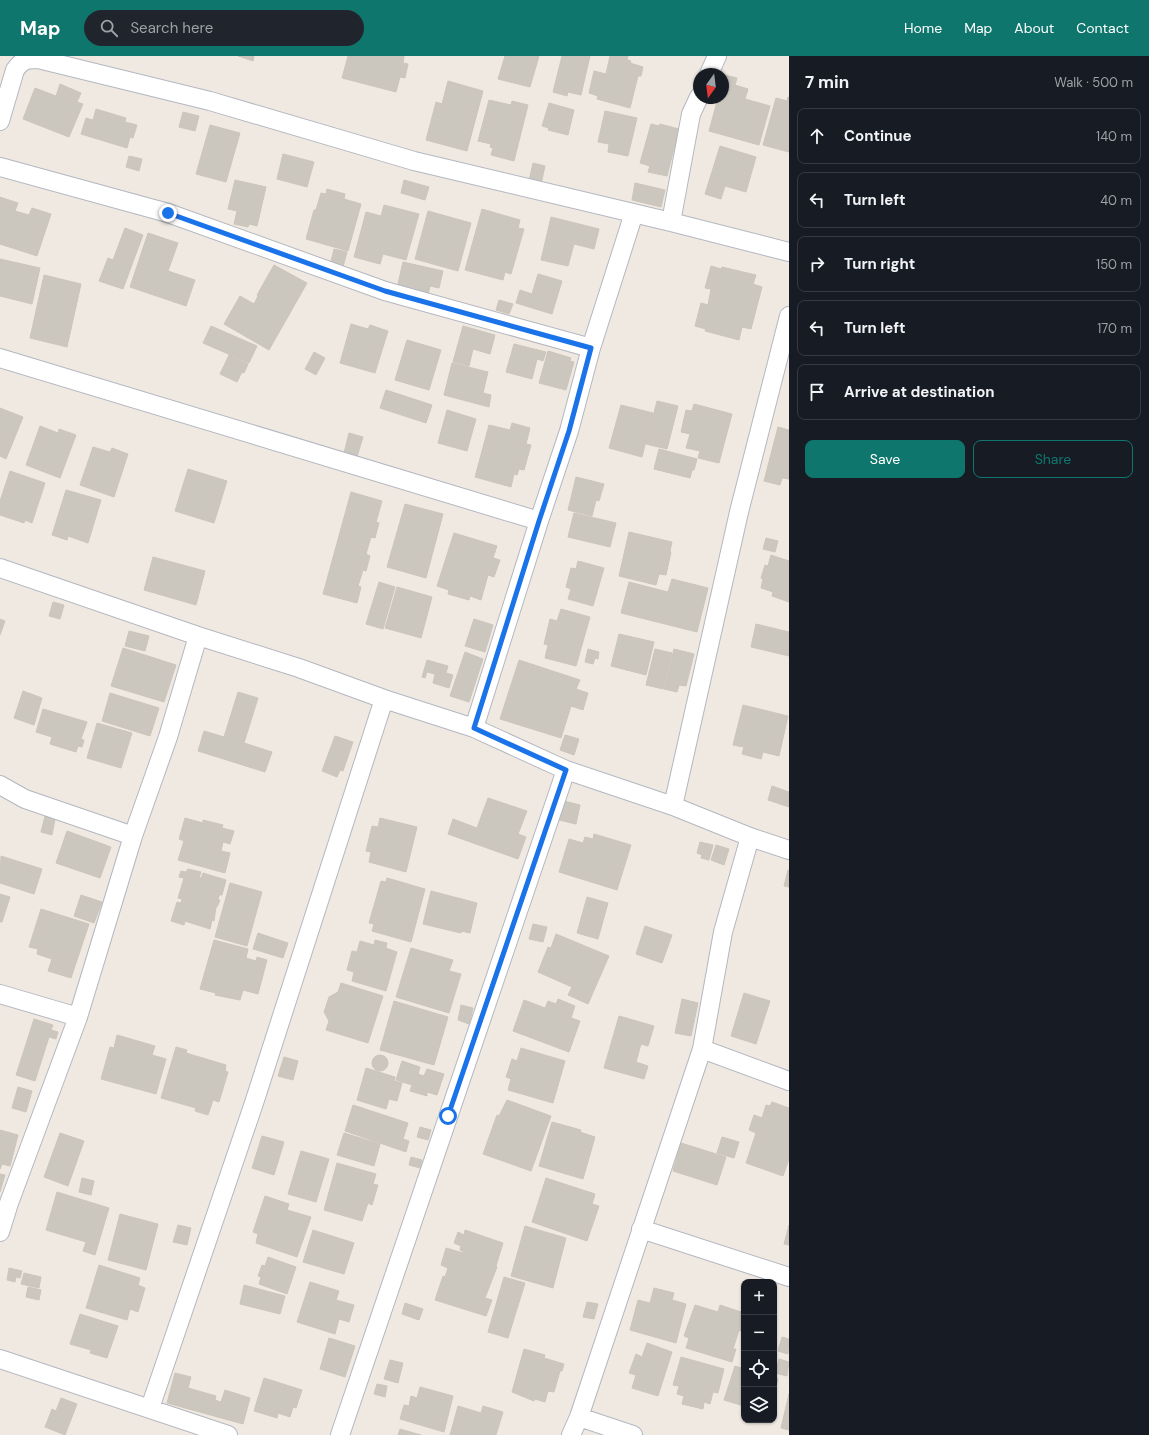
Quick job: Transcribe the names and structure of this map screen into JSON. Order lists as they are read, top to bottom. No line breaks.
{"north":"bottom","page":{"header":"Map","search":"Search here","nav":["Home","Map","About","Contact"],"heading":["7 min","Walk · 500 m"],"list":[["Continue","140 m"],["Turn left","40 m"],["Turn right","150 m"],["Turn left","170 m"],"Arrive at destination"],"buttons":["Save","Share"],"map_buttons":["+","−"]}}
